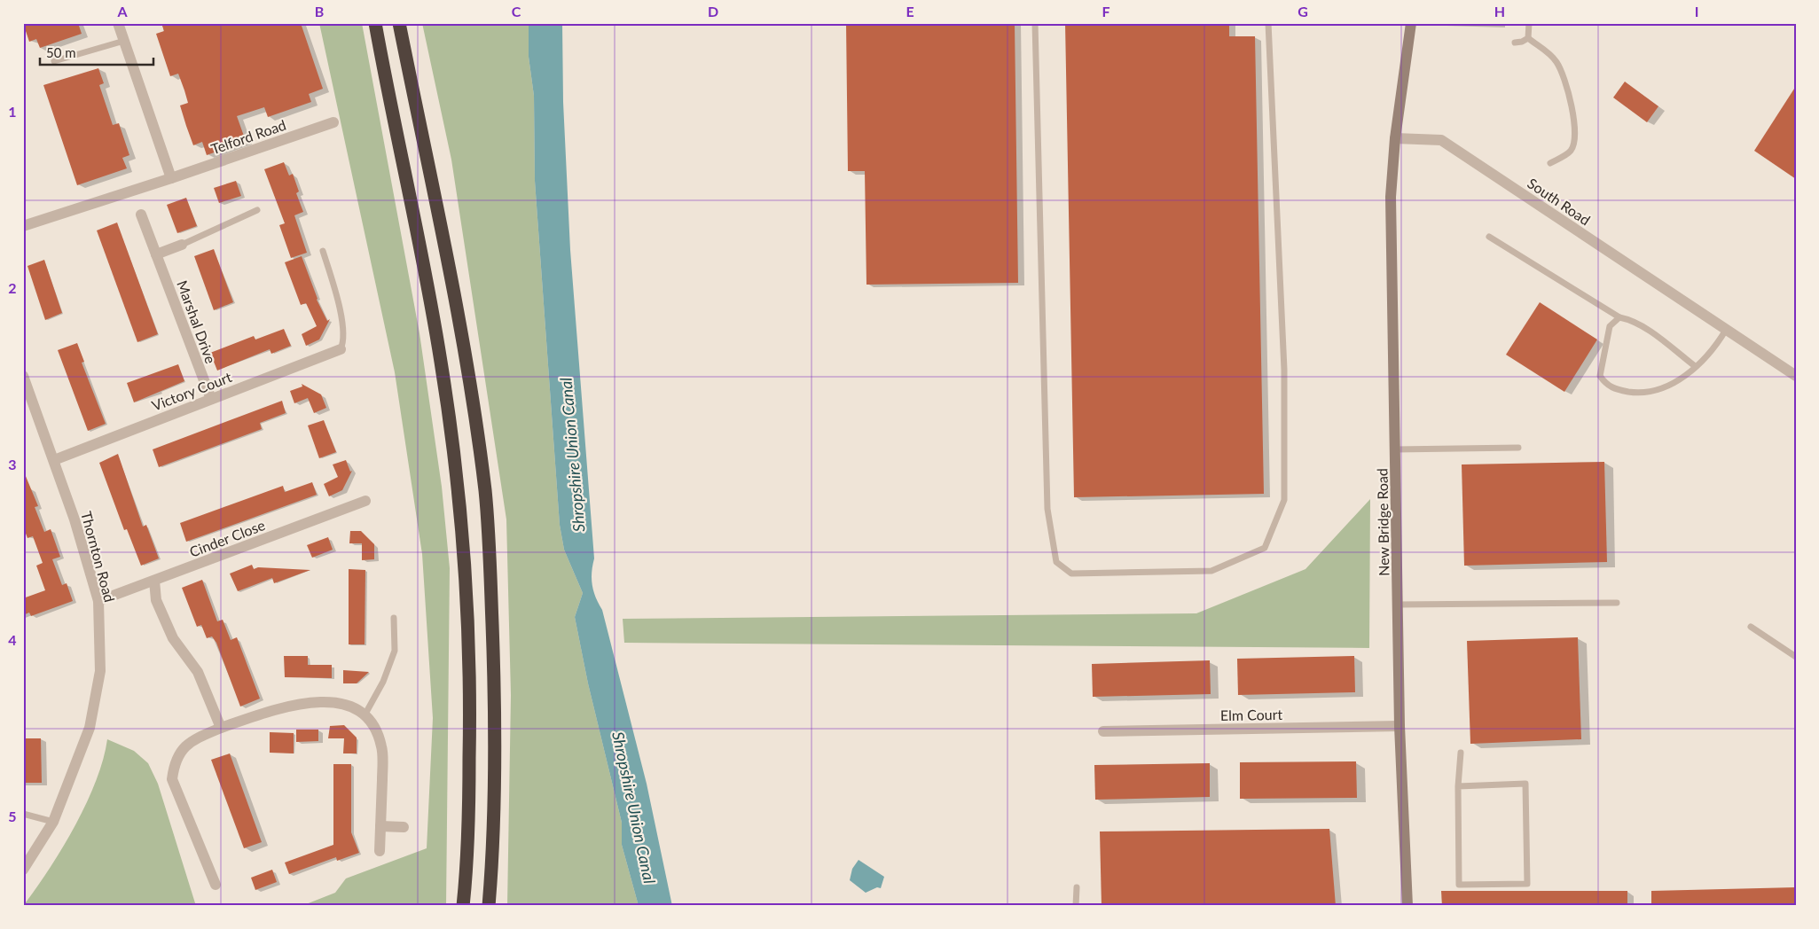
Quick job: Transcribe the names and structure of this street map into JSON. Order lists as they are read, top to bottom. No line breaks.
{"streets":{"street":["Telford Road","South Road","Marshal Drive","Victory Court","New Bridge Road","Cinder Close","Thornton Road","Elm Court"]},"crossings":[["South Road","New Bridge Road"],["Marshal Drive","Victory Court"],["Victory Court","Thornton Road"],["New Bridge Road","Elm Court"],["Cinder Close","Thornton Road"]],"water":["Shropshire Union Canal"],"scale_bar":"50 m","grid":{"columns":["A","B","C","D","E","F","G","H","I"],"rows":["1","2","3","4","5"]}}
